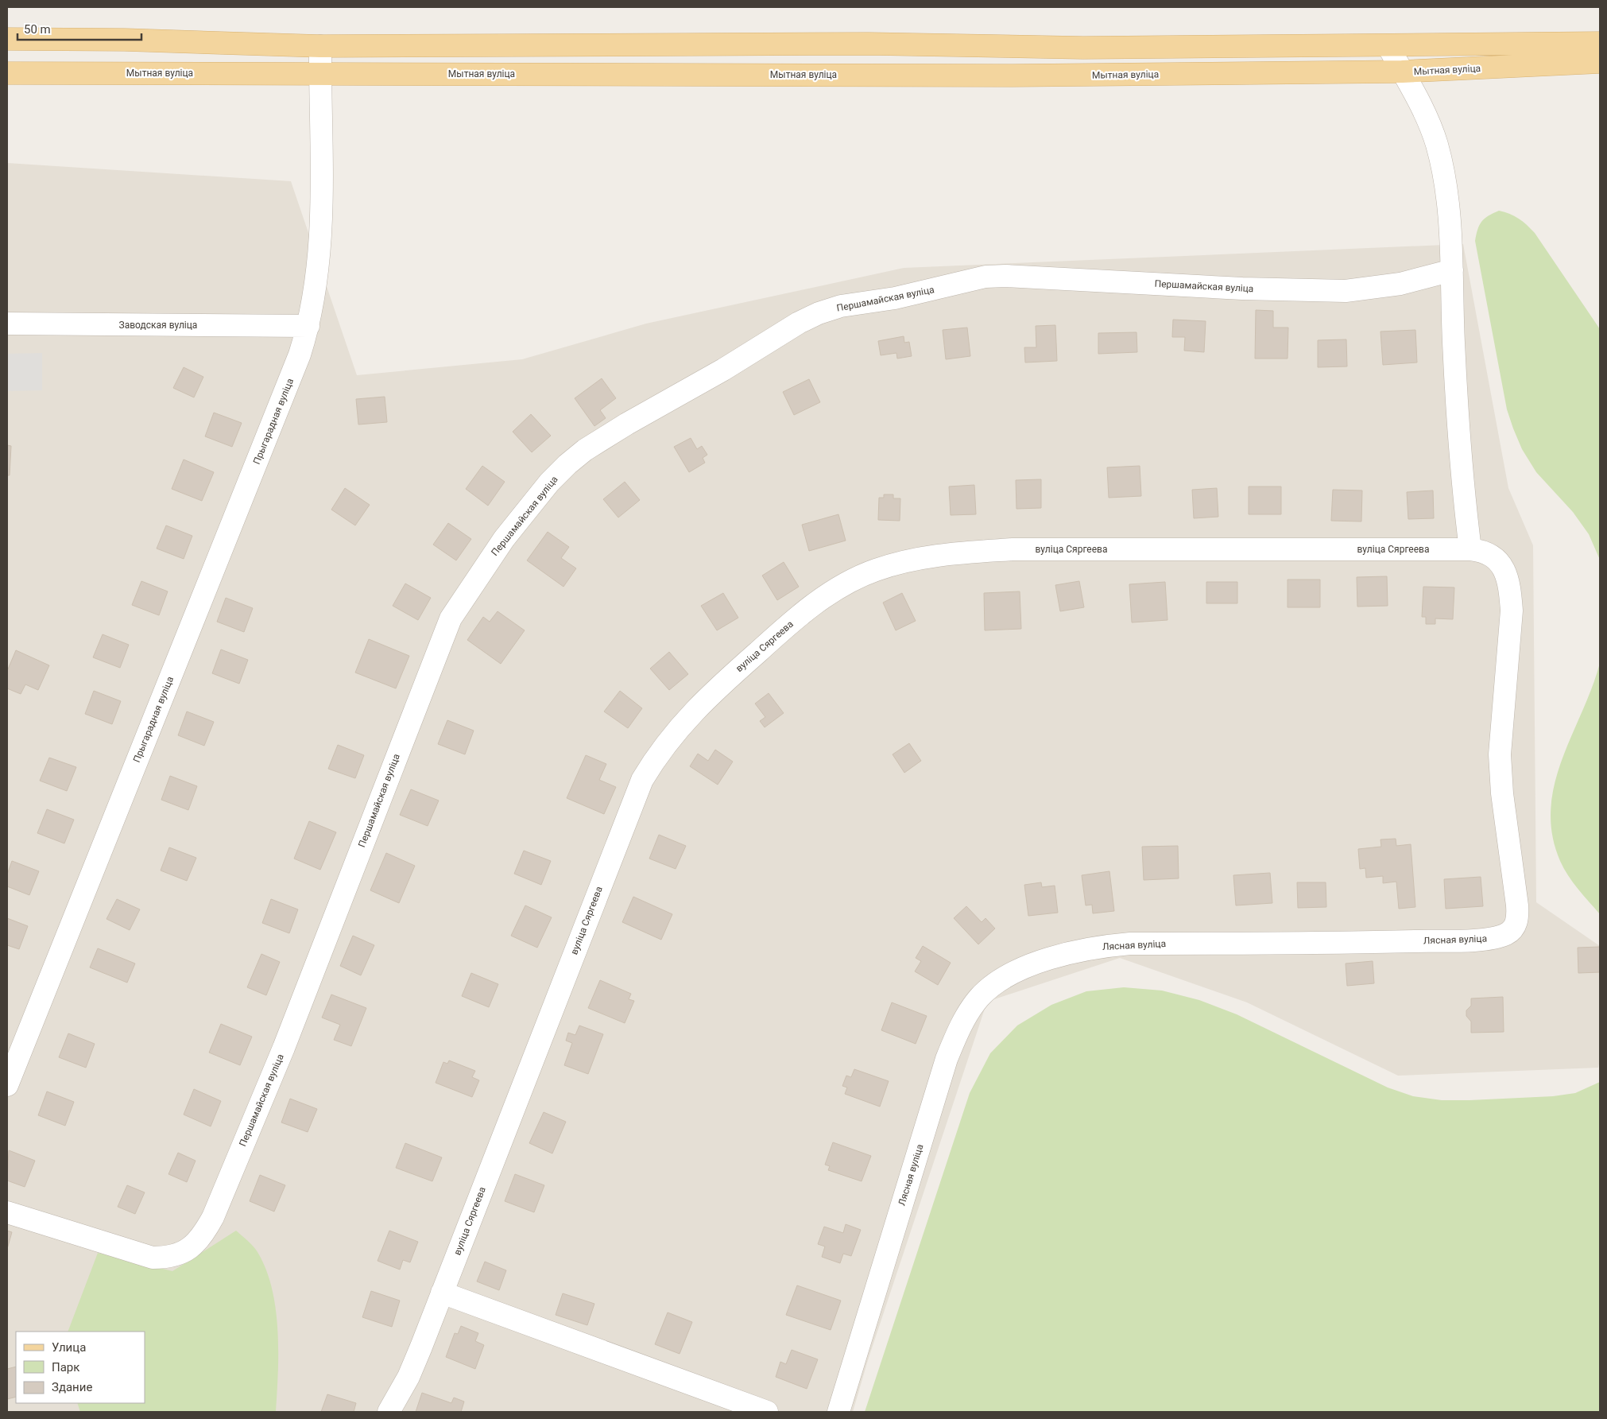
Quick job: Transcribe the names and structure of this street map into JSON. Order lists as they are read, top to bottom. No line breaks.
{"streets":{"main road":["Мытная вуліца"],"street":["Першамайская вуліца","Заводская вуліца","Прыгарадная вуліца","вуліца Сяргеева","Лясная вуліца"]},"crossings":[["Мытная вуліца","Прыгарадная вуліца"],["Заводская вуліца","Прыгарадная вуліца"],["вуліца Сяргеева","Лясная вуліца"]],"legend":["Улица","Парк","Здание"],"scale_bar":"50 m"}
